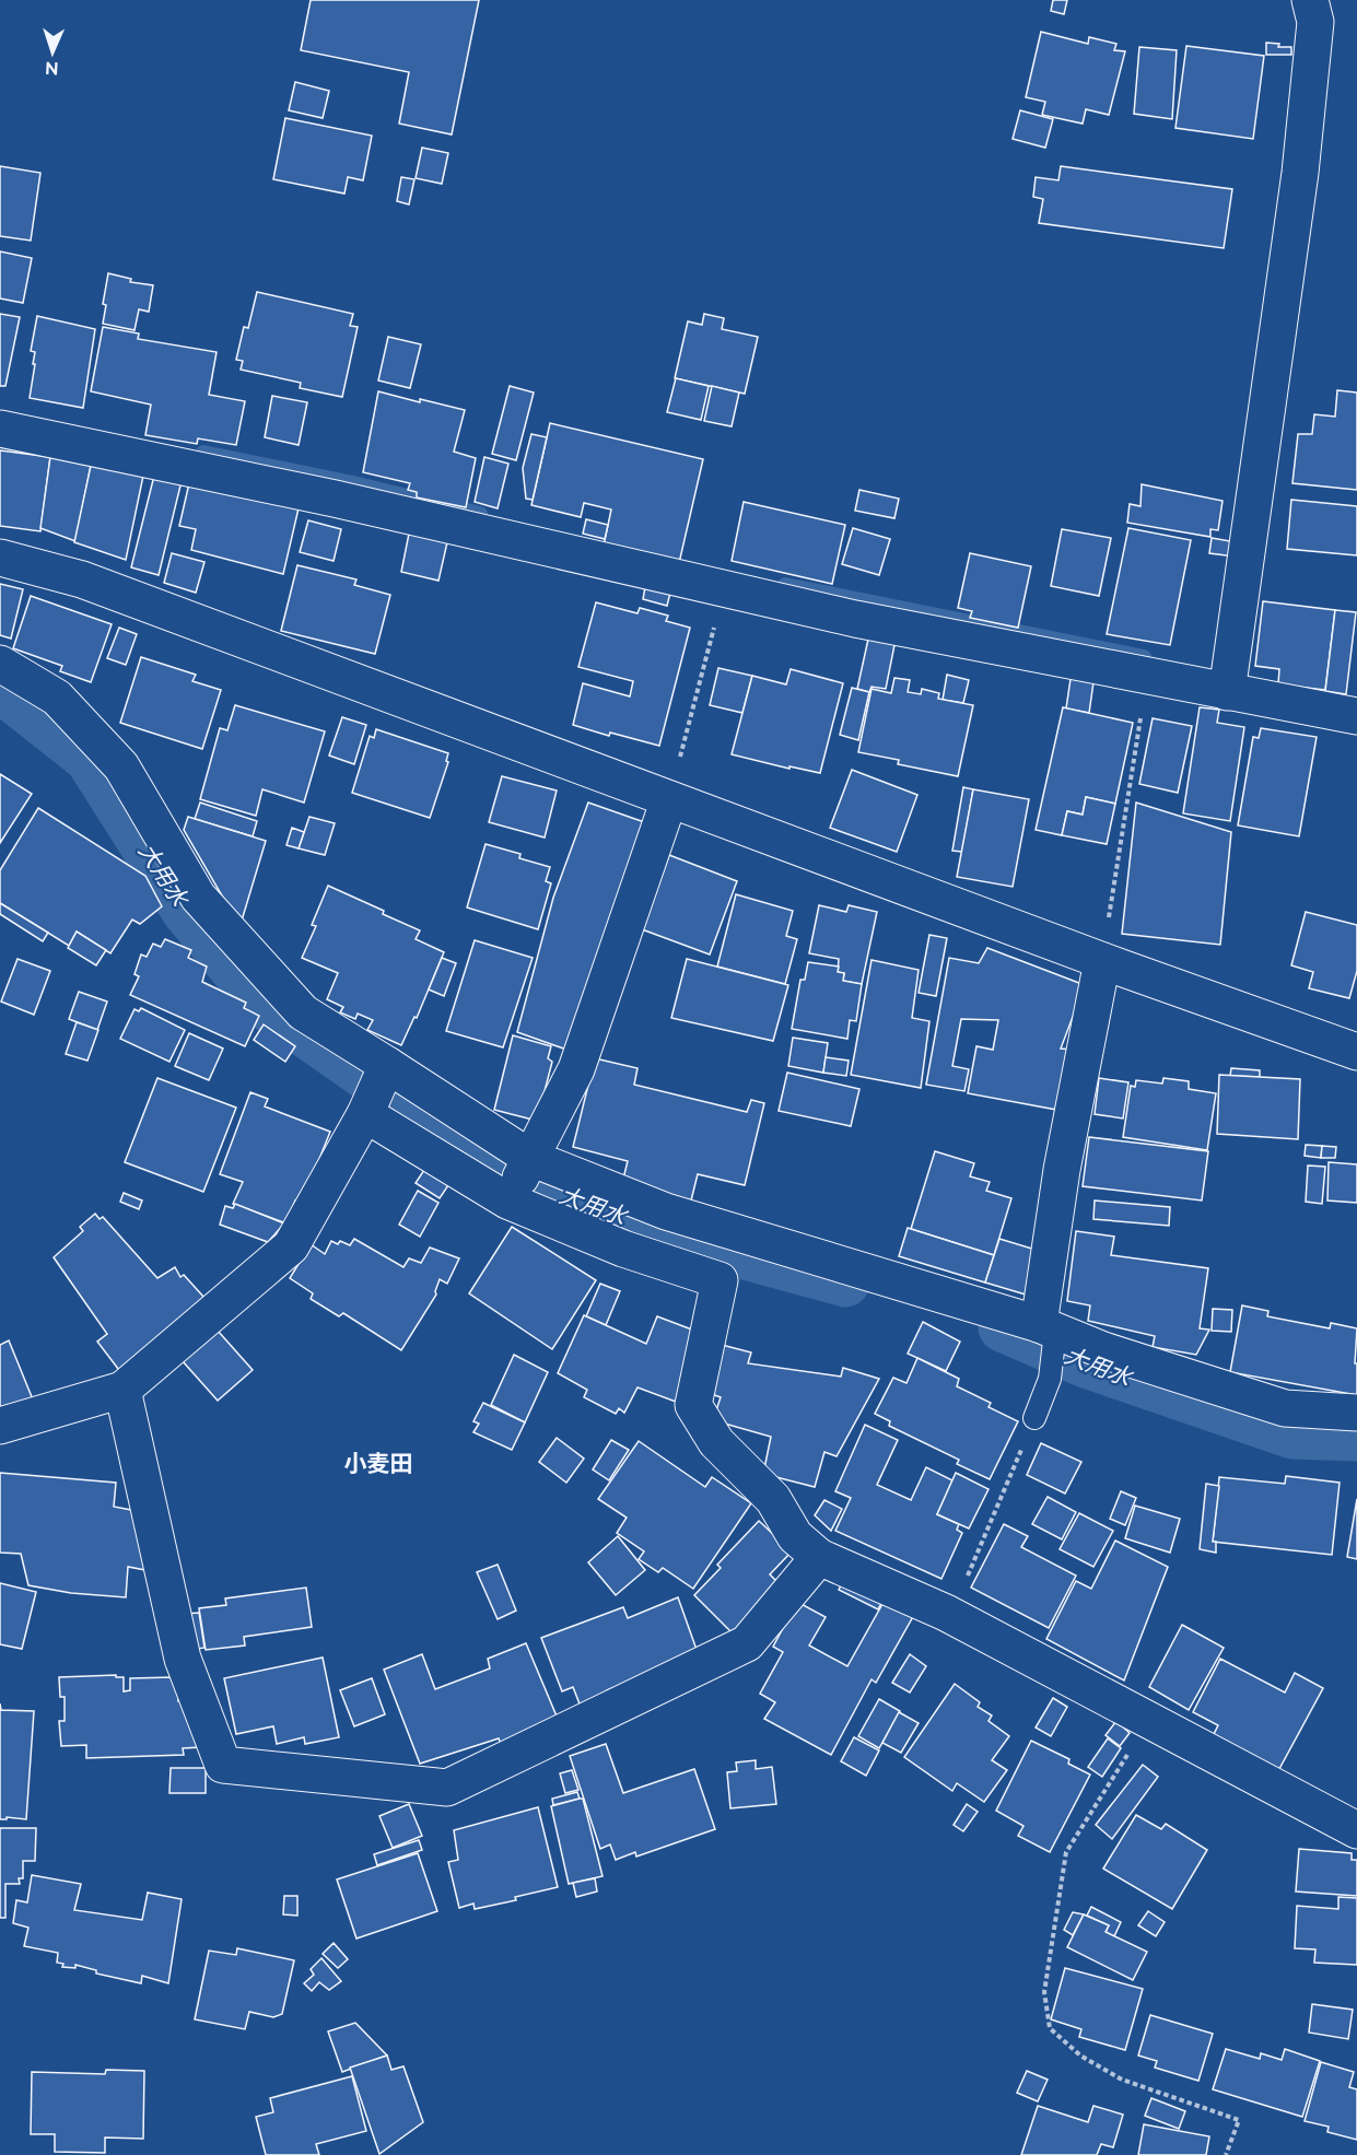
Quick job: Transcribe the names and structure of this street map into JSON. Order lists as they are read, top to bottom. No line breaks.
{"districts":["小麦田"],"water":["大用水"],"north":"bottom"}
